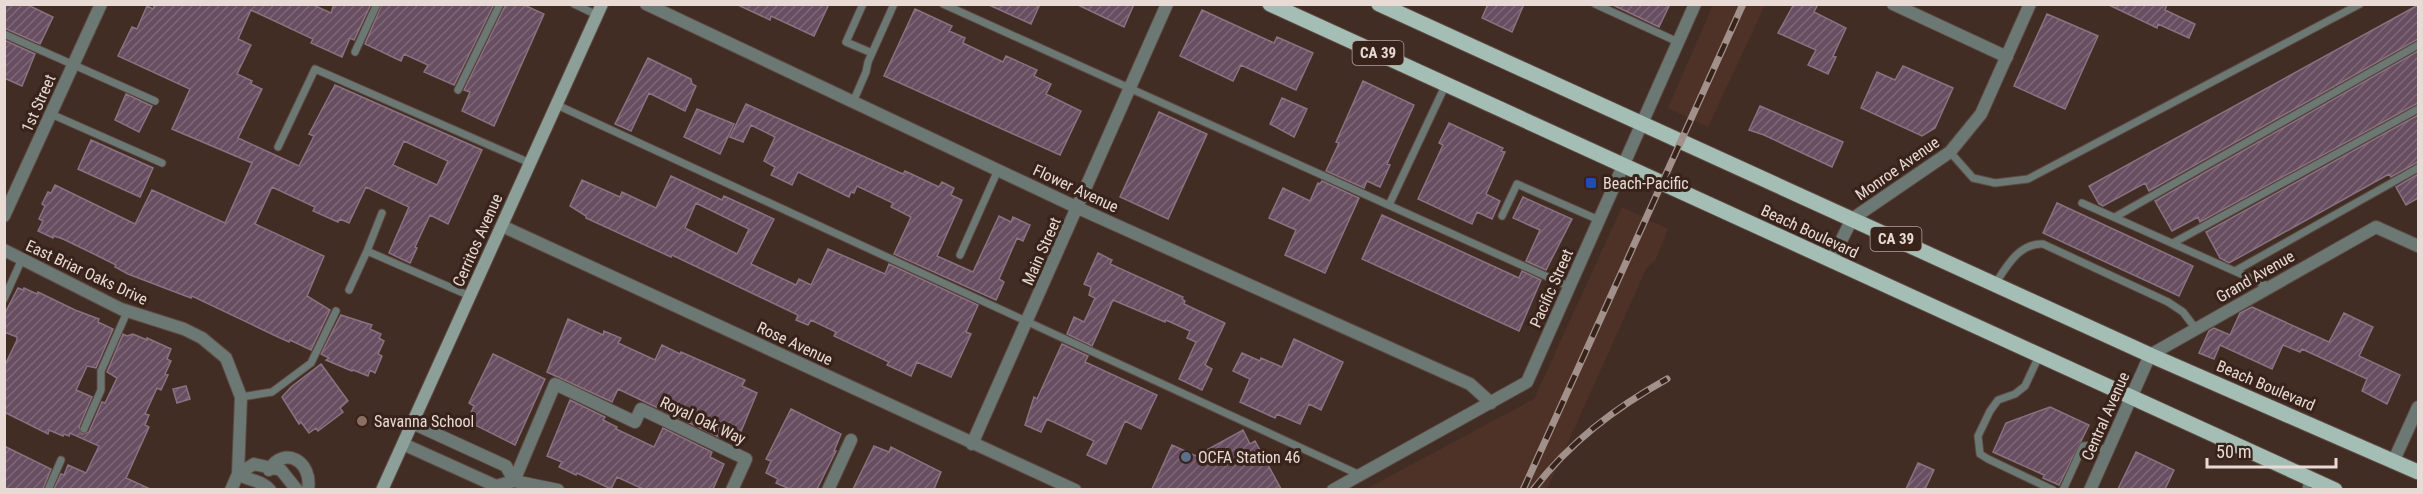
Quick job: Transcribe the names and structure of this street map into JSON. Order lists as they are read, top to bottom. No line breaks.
{"streets":{"main road":["CA 39","Beach Boulevard","Cerritos Avenue"],"street":["1st Street","Monroe Avenue","Flower Avenue","Main Street","East Briar Oaks Drive","Grand Avenue","Pacific Street","Rose Avenue","Central Avenue","Royal Oak Way"]},"crossings":[["Monroe Avenue","Beach Boulevard"],["Flower Avenue","Main Street"],["Flower Avenue","Pacific Street"],["Beach Boulevard","Grand Avenue"],["Beach Boulevard","Pacific Street"],["Beach Boulevard","Central Avenue"],["Cerritos Avenue","Rose Avenue"],["Main Street","Rose Avenue"],["Grand Avenue","Central Avenue"]],"places":{"transit":["Beach-Pacific"],"other":["Savanna School","OCFA Station 46"]},"scale_bar":"50 m"}
